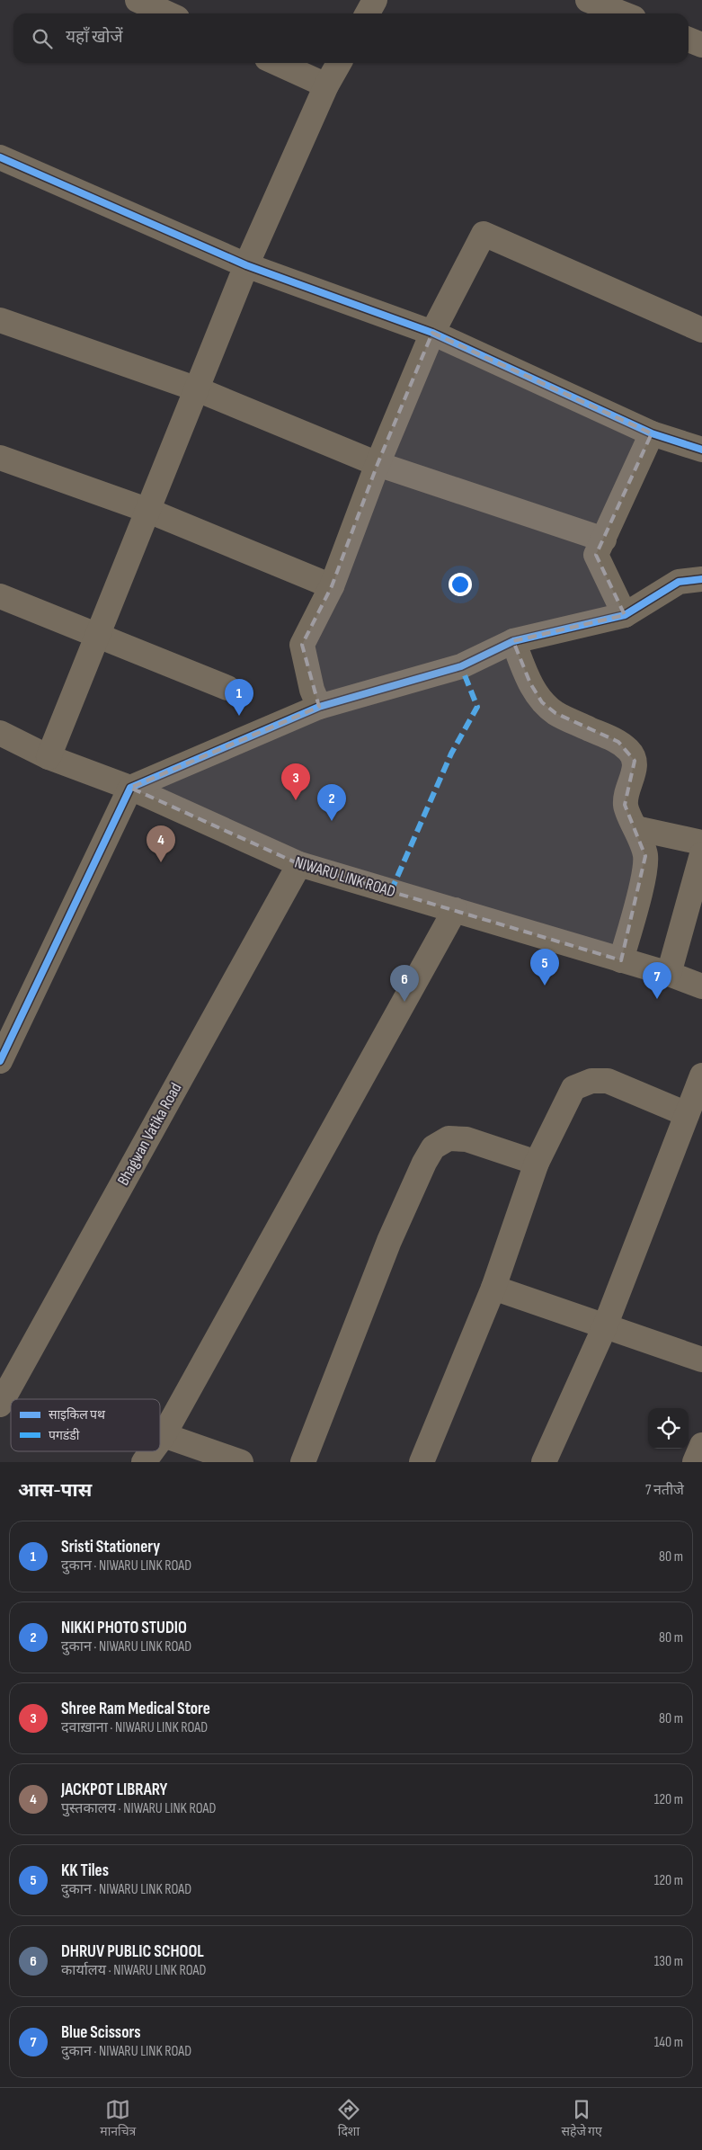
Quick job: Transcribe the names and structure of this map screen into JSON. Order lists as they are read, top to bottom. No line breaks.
{"streets":{"street":["NIWARU LINK ROAD","Bhagwan Vatika Road"]},"crossings":[["NIWARU LINK ROAD","Bhagwan Vatika Road"]],"legend":["साइकिल पथ","पगडंडी"],"page":{"search":"यहाँ खोजें","pins":["1","3","2","4","5","7","6"],"heading":["आस-पास","7 नतीजे"],"list":[{"mark":"1","name":"Sristi Stationery","note":"दुकान · NIWARU LINK ROAD","value":"80 m"},{"mark":"2","name":"NIKKI PHOTO STUDIO","note":"दुकान · NIWARU LINK ROAD","value":"80 m"},{"mark":"3","name":"Shree Ram Medical Store","note":"दवाख़ाना · NIWARU LINK ROAD","value":"80 m"},{"mark":"4","name":"JACKPOT LIBRARY","note":"पुस्तकालय · NIWARU LINK ROAD","value":"120 m"},{"mark":"5","name":"KK Tiles","note":"दुकान · NIWARU LINK ROAD","value":"120 m"},{"mark":"6","name":"DHRUV PUBLIC SCHOOL","note":"कार्यालय · NIWARU LINK ROAD","value":"130 m"},{"mark":"7","name":"Blue Scissors","note":"दुकान · NIWARU LINK ROAD","value":"140 m"}],"nav":["मानचित्र","दिशा","सहेजे गए"]}}
